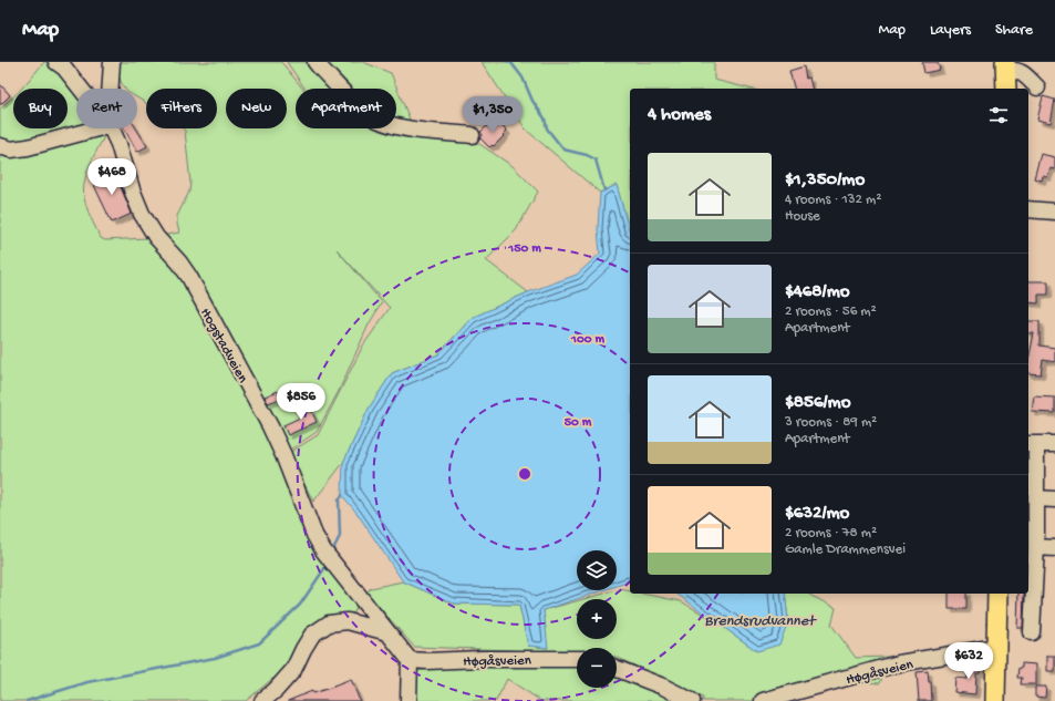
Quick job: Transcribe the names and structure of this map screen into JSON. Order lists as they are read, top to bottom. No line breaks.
{"streets":{"street":["Hogstadveien","Høgåsveien"]},"crossings":[["Hogstadveien","Høgåsveien"]],"water":["Brendsrudvannet"],"page":{"header":"Map","nav":["Map","Layers","Share"],"chip":["Buy","Rent","Filters","New","Apartment"],"heading":"4 homes","price":["$1,350","$468","$856","$632"],"list":[{"name":"$1,350/mo","note":"4 rooms · 132 m² · House"},{"name":"$468/mo","note":"2 rooms · 56 m² · Apartment"},{"name":"$856/mo","note":"3 rooms · 89 m² · Apartment"},{"name":"$632/mo","note":"2 rooms · 78 m² · Gamle Drammensvei"}],"map_buttons":["+","−"]},"rings":["150 m","100 m","50 m"]}
